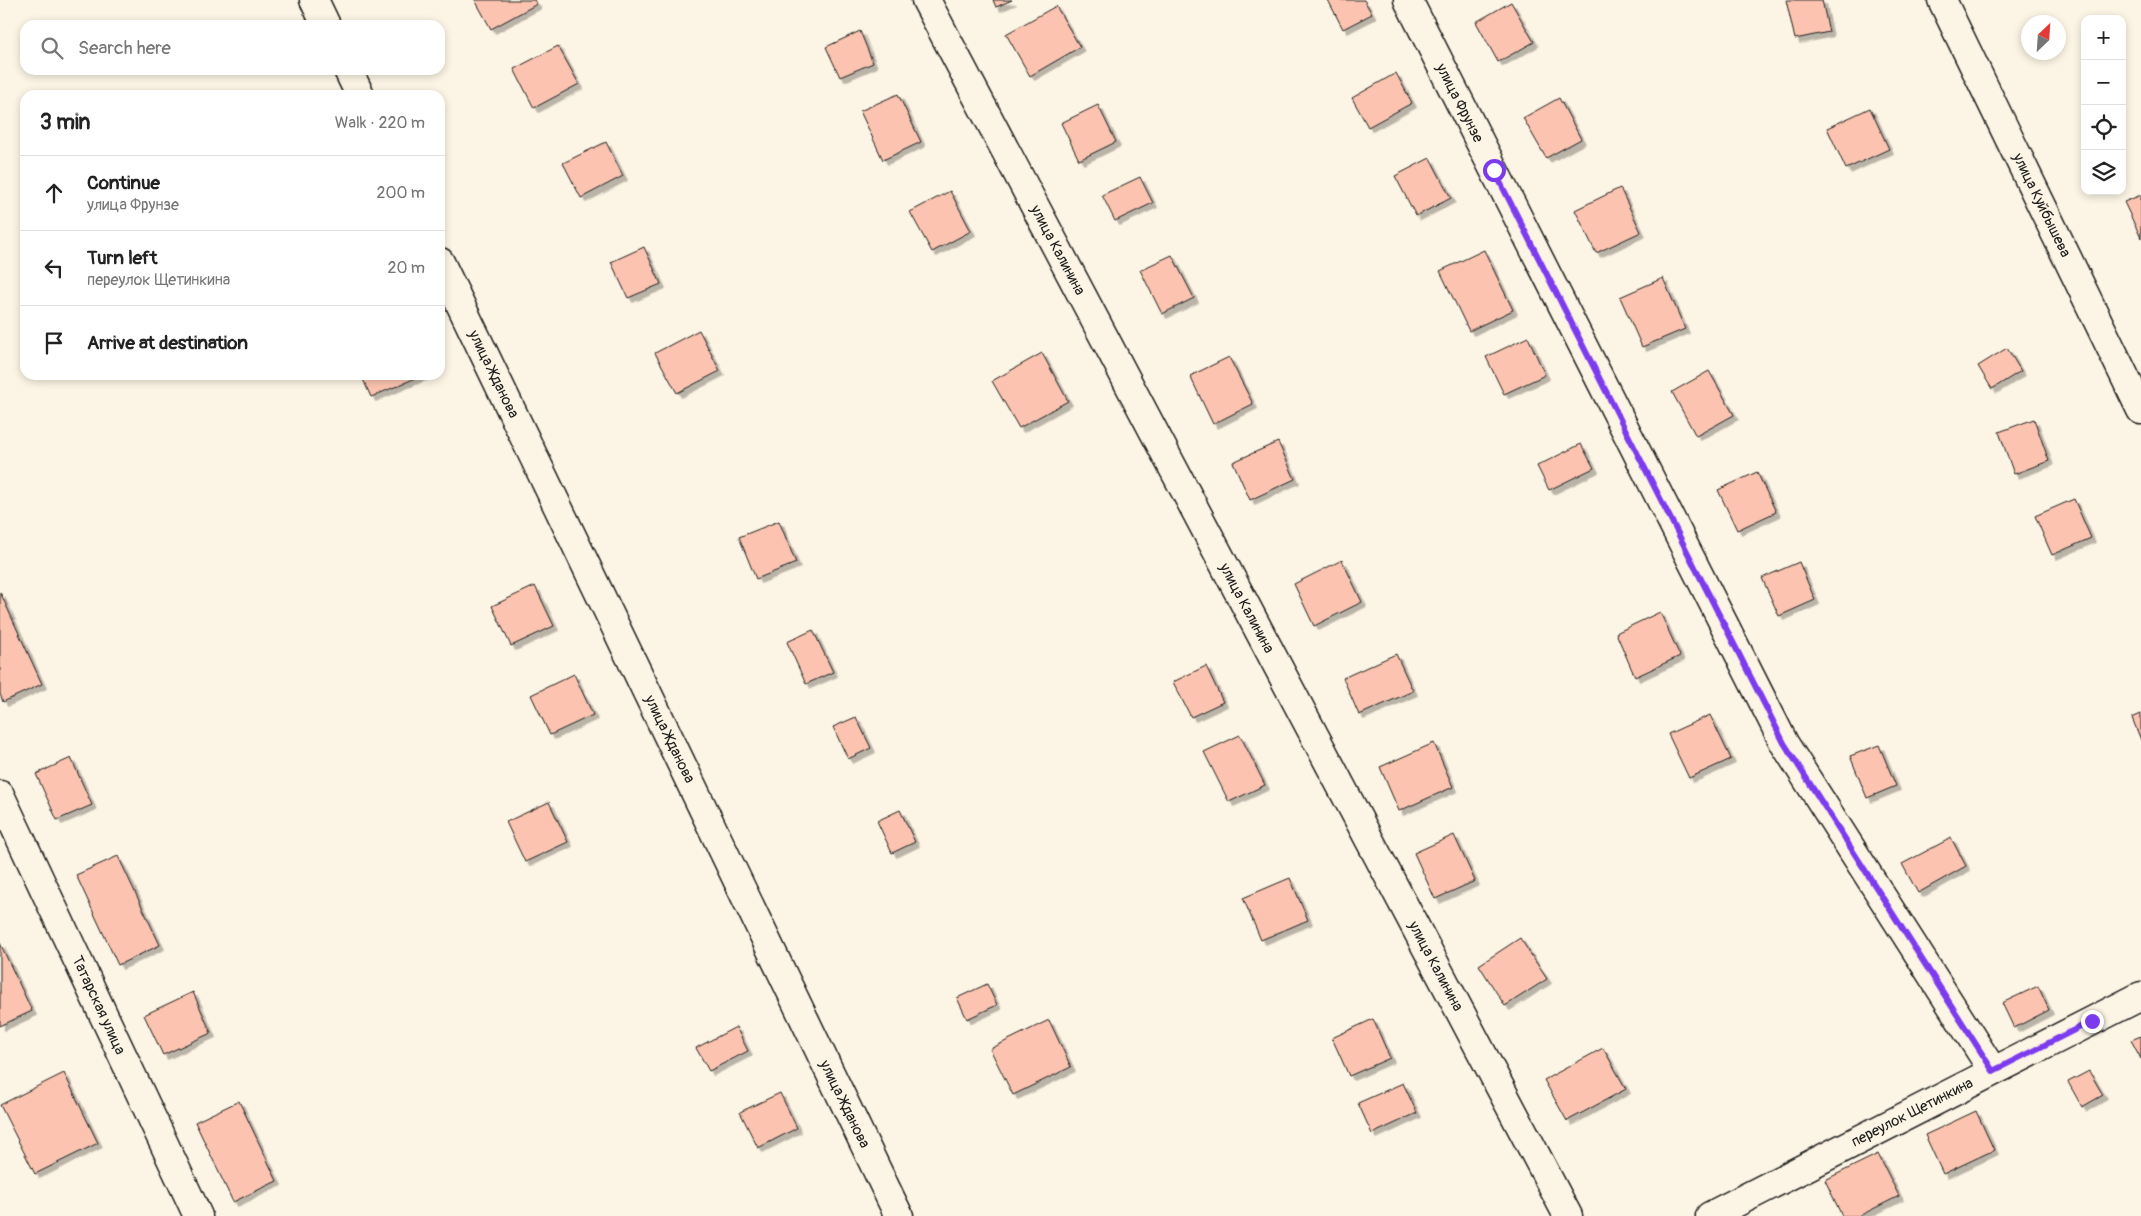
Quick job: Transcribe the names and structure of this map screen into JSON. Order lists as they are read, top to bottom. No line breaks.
{"streets":{"street":["улица Фрунзе","улица Куйбышева","улица Калинина","улица Жданова","Татарская улица","переулок Щетинкина"]},"crossings":[["улица Фрунзе","переулок Щетинкина"]],"north":"top right","page":{"map_buttons":["+","−"],"search":"Search here","heading":["3 min","Walk · 220 m"],"list":[["Continue","улица Фрунзе","200 m"],["Turn left","переулок Щетинкина","20 m"],"Arrive at destination"]}}
